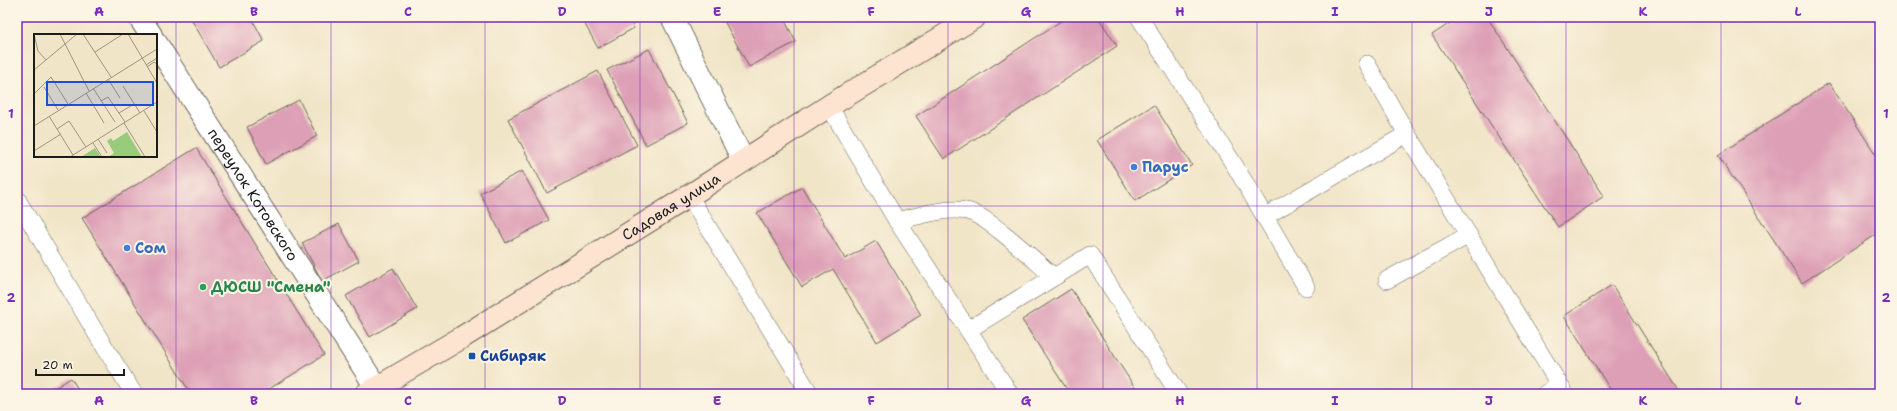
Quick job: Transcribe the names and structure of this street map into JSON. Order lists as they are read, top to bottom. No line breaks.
{"streets":{"street":["переулок Котовского","Садовая улица"]},"crossings":[["переулок Котовского","Садовая улица"]],"places":{"other":["Парус","Сом","ДЮСШ \"Смена\""],"transit":["Сибиряк"]},"scale_bar":"20 m","grid":{"columns":["A","B","C","D","E","F","G","H","I","J","K","L"],"rows":["1","2"]}}
